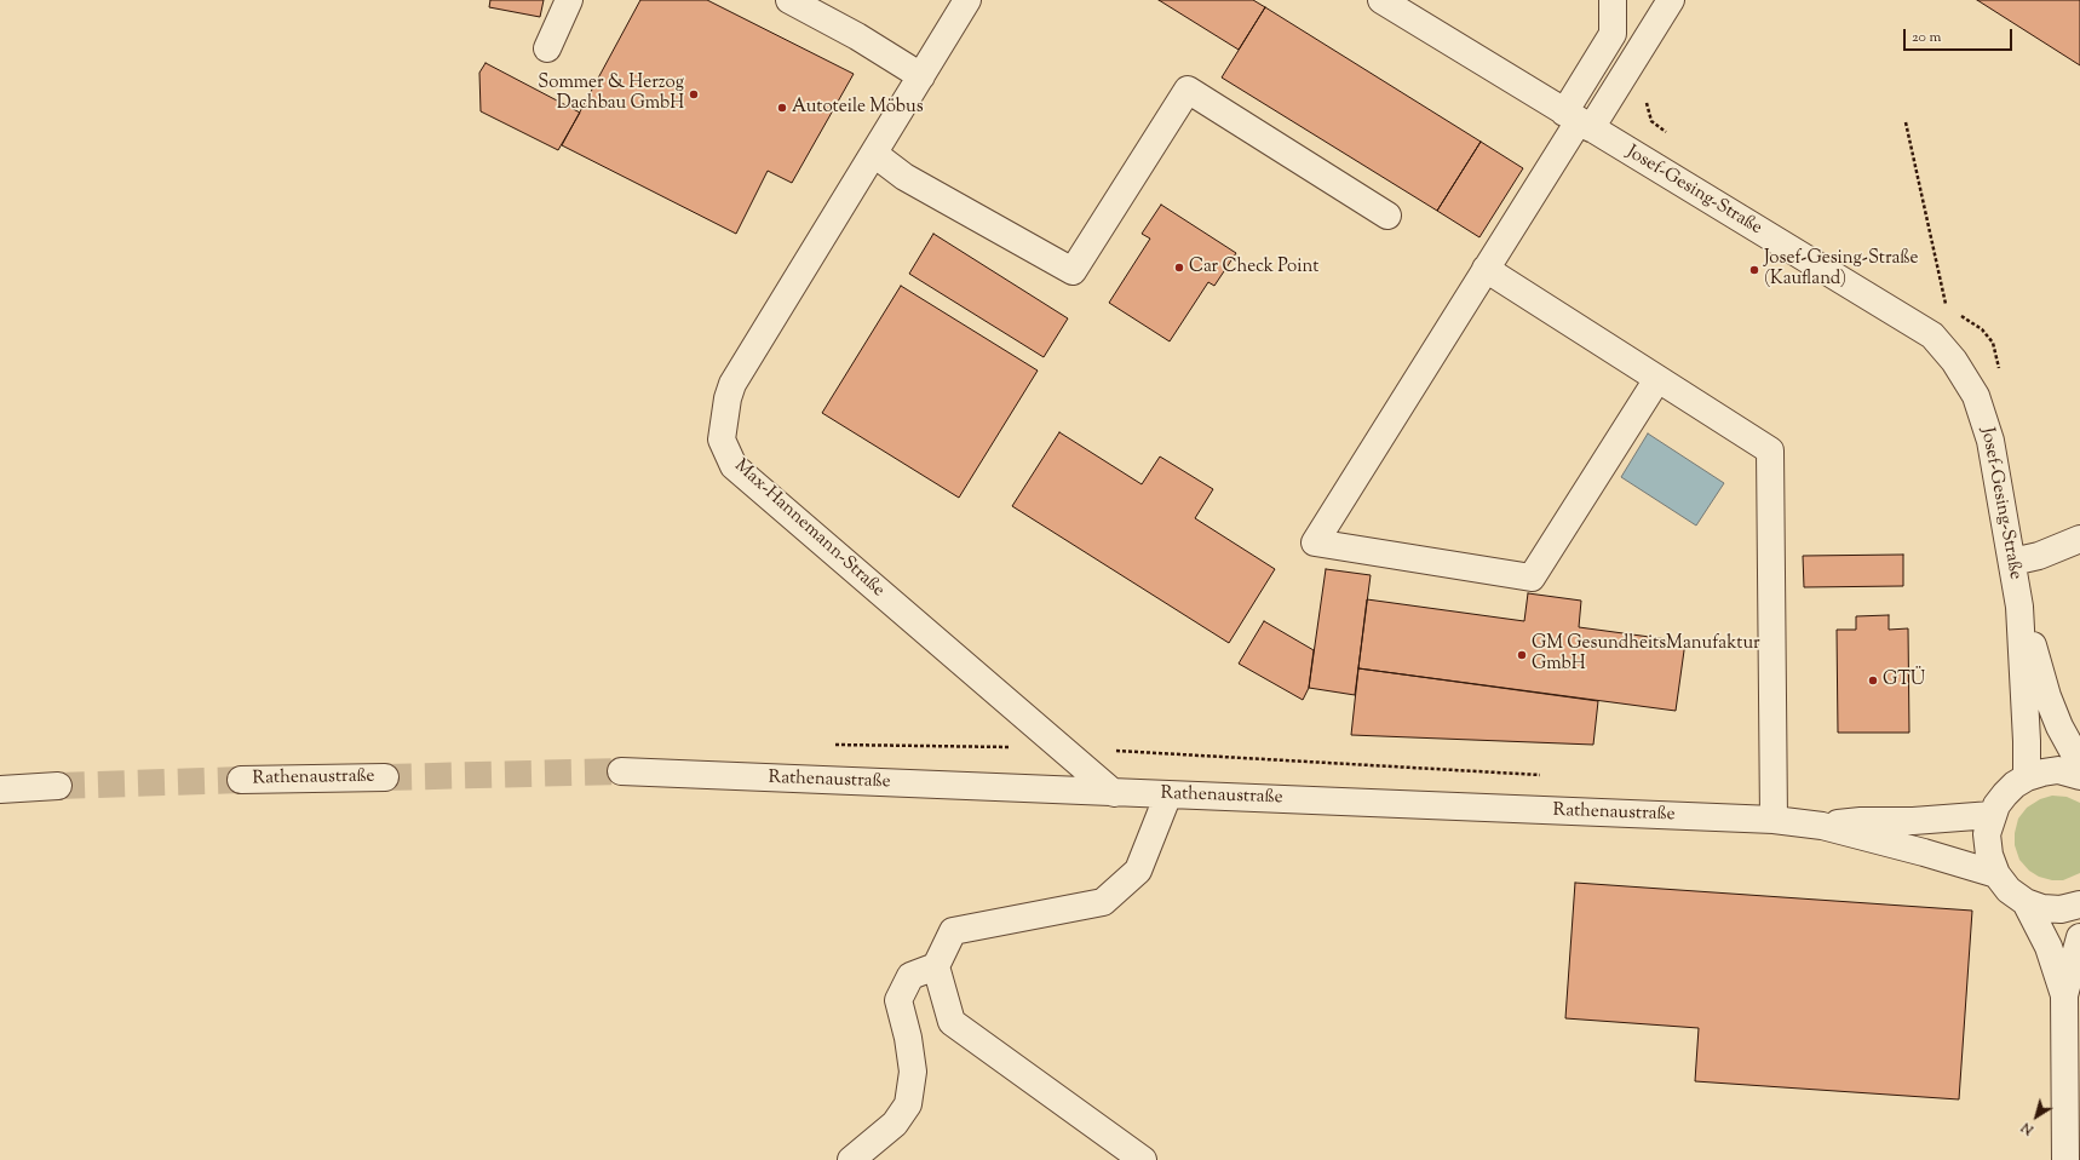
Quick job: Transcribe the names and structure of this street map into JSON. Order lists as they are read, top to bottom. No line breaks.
{"streets":{"street":["Josef-Gesing-Straße","Max-Hannemann-Straße","Rathenaustraße"]},"crossings":[["Max-Hannemann-Straße","Rathenaustraße"]],"places":["Sommer & Herzog Dachbau GmbH","Autoteile Möbus","Car Check Point","Josef-Gesing-Straße (Kaufland)","GM GesundheitsManufaktur GmbH","GTÜ"],"scale_bar":"20 m","north":"bottom left"}
